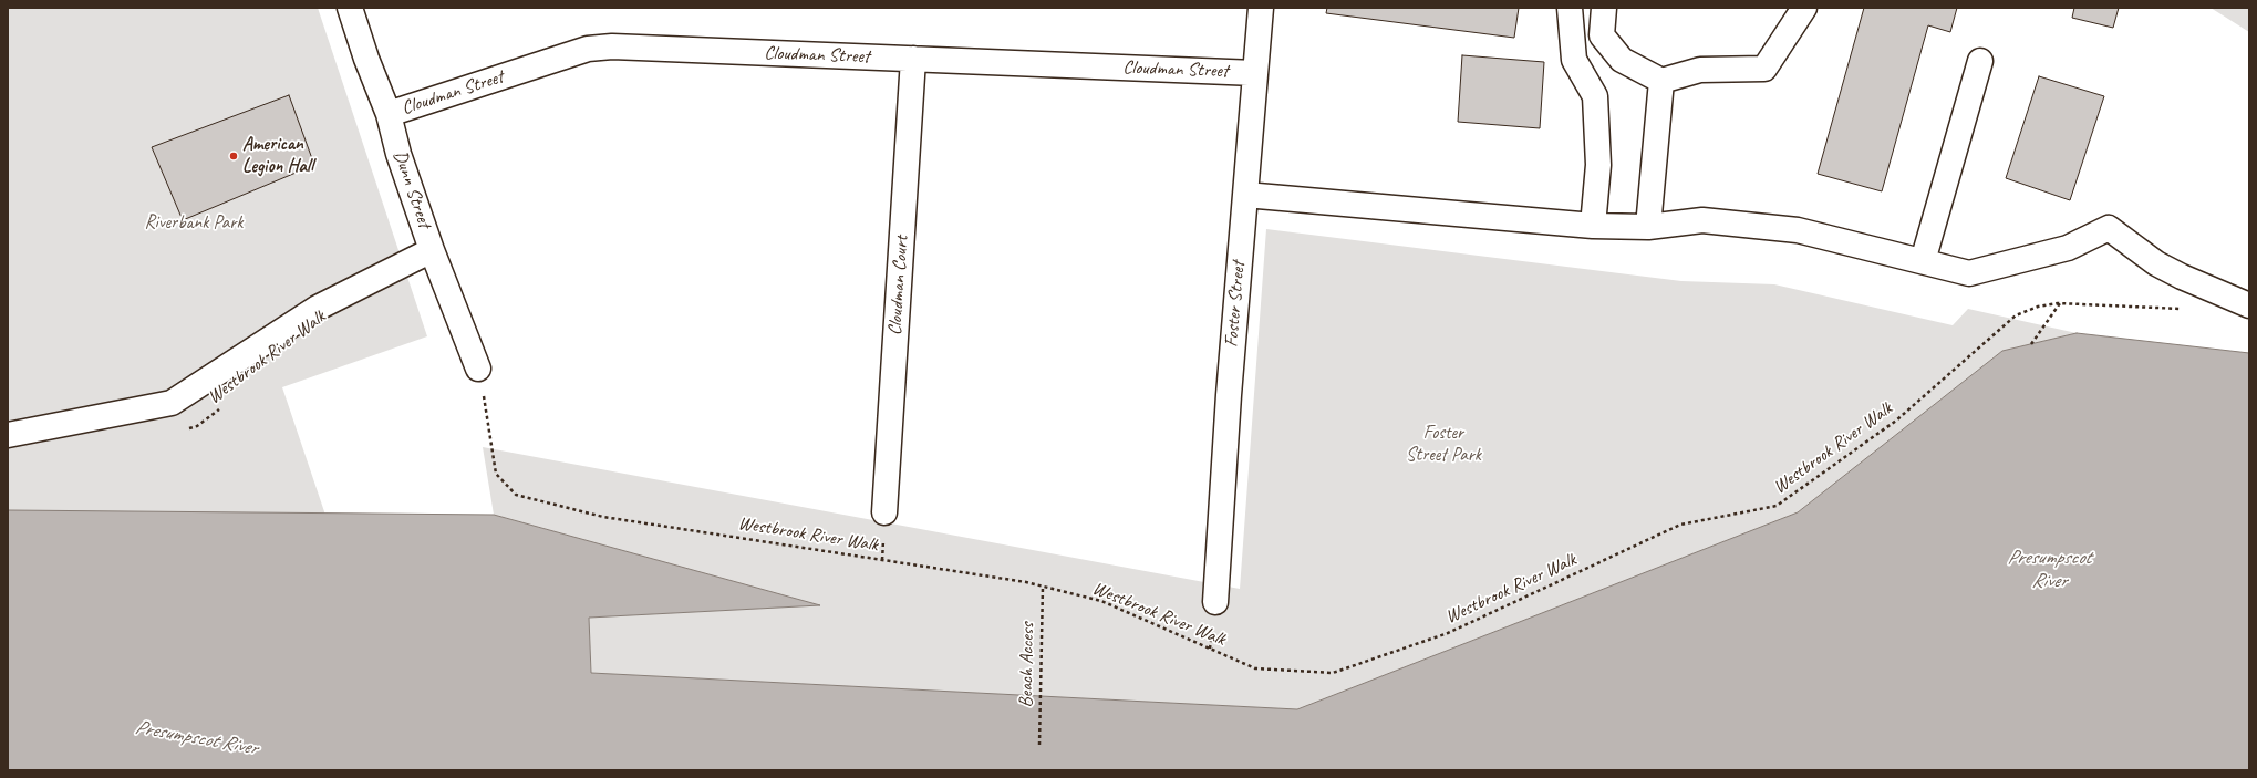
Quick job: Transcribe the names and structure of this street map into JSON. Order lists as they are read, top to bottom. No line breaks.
{"streets":{"street":["Cloudman Street","Dunn Street","Cloudman Court","Foster Street"],"path":["Westbrook River Walk","Beach Access"]},"crossings":[["Cloudman Street","Dunn Street"],["Cloudman Street","Cloudman Court"],["Cloudman Street","Foster Street"],["Dunn Street","Westbrook River Walk"],["Westbrook River Walk","Beach Access"]],"water":["Presumpscot River"],"parks":["Riverbank Park","Foster Street Park"],"places":["American Legion Hall"]}
